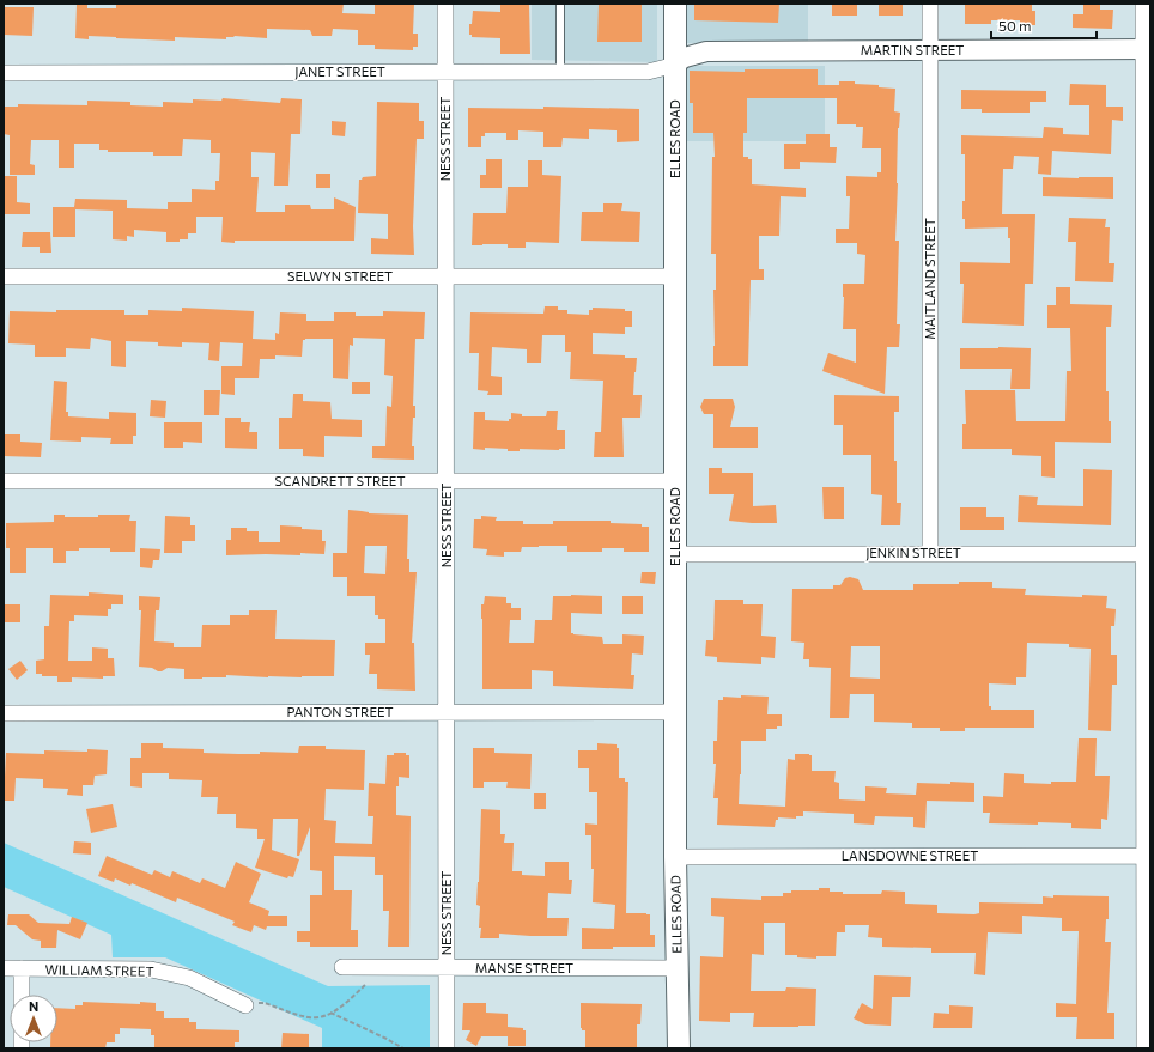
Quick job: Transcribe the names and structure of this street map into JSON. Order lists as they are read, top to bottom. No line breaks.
{"streets":{"main road":["ELLES ROAD"],"street":["MARTIN STREET","JANET STREET","NESS STREET","SELWYN STREET","MAITLAND STREET","SCANDRETT STREET","JENKIN STREET","PANTON STREET","LANSDOWNE STREET","MANSE STREET","WILLIAM STREET"]},"crossings":[["MARTIN STREET","JANET STREET"],["MARTIN STREET","ELLES ROAD"],["MARTIN STREET","MAITLAND STREET"],["JANET STREET","NESS STREET"],["JANET STREET","ELLES ROAD"],["NESS STREET","SELWYN STREET"],["NESS STREET","SCANDRETT STREET"],["NESS STREET","PANTON STREET"],["NESS STREET","MANSE STREET"],["ELLES ROAD","SELWYN STREET"],["ELLES ROAD","SCANDRETT STREET"],["ELLES ROAD","JENKIN STREET"],["ELLES ROAD","PANTON STREET"],["ELLES ROAD","LANSDOWNE STREET"],["ELLES ROAD","MANSE STREET"],["MAITLAND STREET","JENKIN STREET"]],"scale_bar":"50 m","north":"top"}
